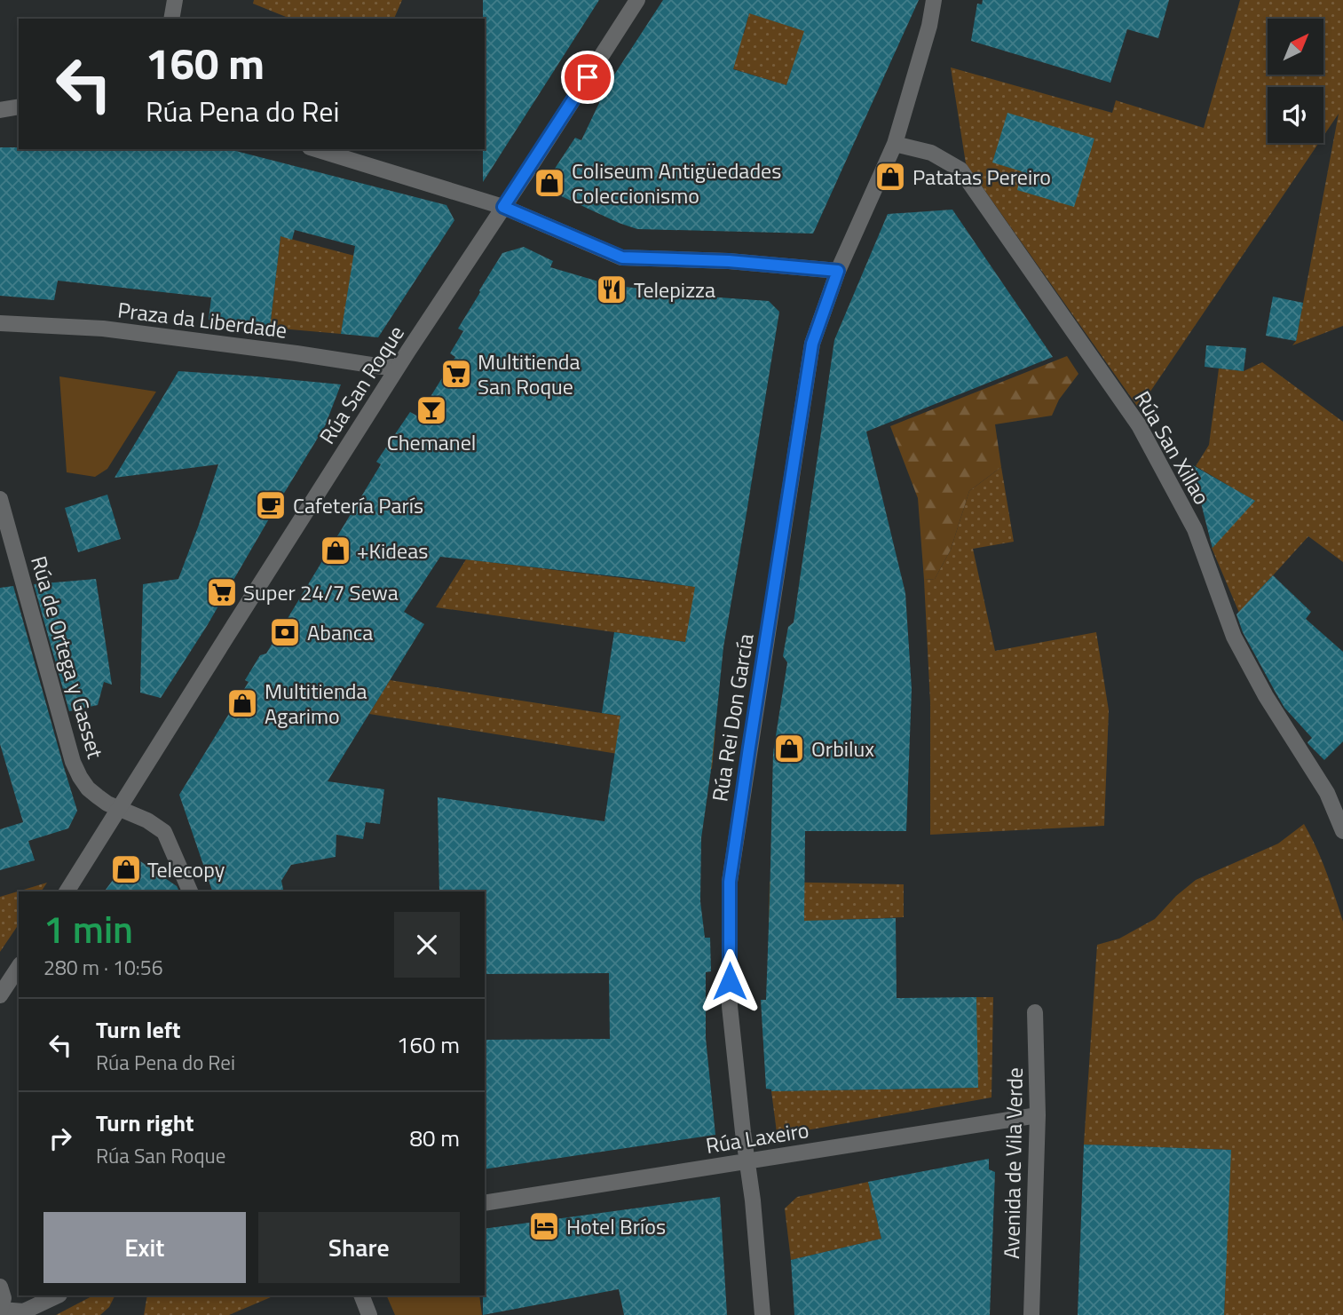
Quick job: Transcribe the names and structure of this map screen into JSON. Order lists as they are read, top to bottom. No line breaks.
{"streets":{"street":["Praza da Liberdade","Rúa San Roque","Rúa San Xillao","Rúa de Ortega y Gasset","Rúa Rei Don García","Rúa Laxeiro","Avenida de Vila Verde"]},"crossings":[["Praza da Liberdade","Rúa San Roque"],["Rúa San Roque","Rúa de Ortega y Gasset"],["Rúa San Xillao","Rúa Rei Don García"],["Rúa Rei Don García","Rúa Laxeiro"],["Rúa Laxeiro","Avenida de Vila Verde"]],"places":{"shop":["Patatas Pereiro","Coliseum Antigüedades Coleccionismo","+Kideas","Multitienda Agarimo","Orbilux","Telecopy"],"restaurant":["Telepizza"],"supermarket":["Multitienda San Roque","Super 24/7 Sewa"],"bar":["Chemanel"],"cafe":["Cafetería París"],"bank":["Abanca"],"hotel":["Hotel Bríos"]},"north":"top right","page":{"turn":["160 m","Rúa Pena do Rei"],"heading":["1 min","280 m · 10:56"],"list":[{"name":"Turn left","note":"Rúa Pena do Rei","value":"160 m"},{"name":"Turn right","note":"Rúa San Roque","value":"80 m"}],"buttons":["Exit","Share"]}}
